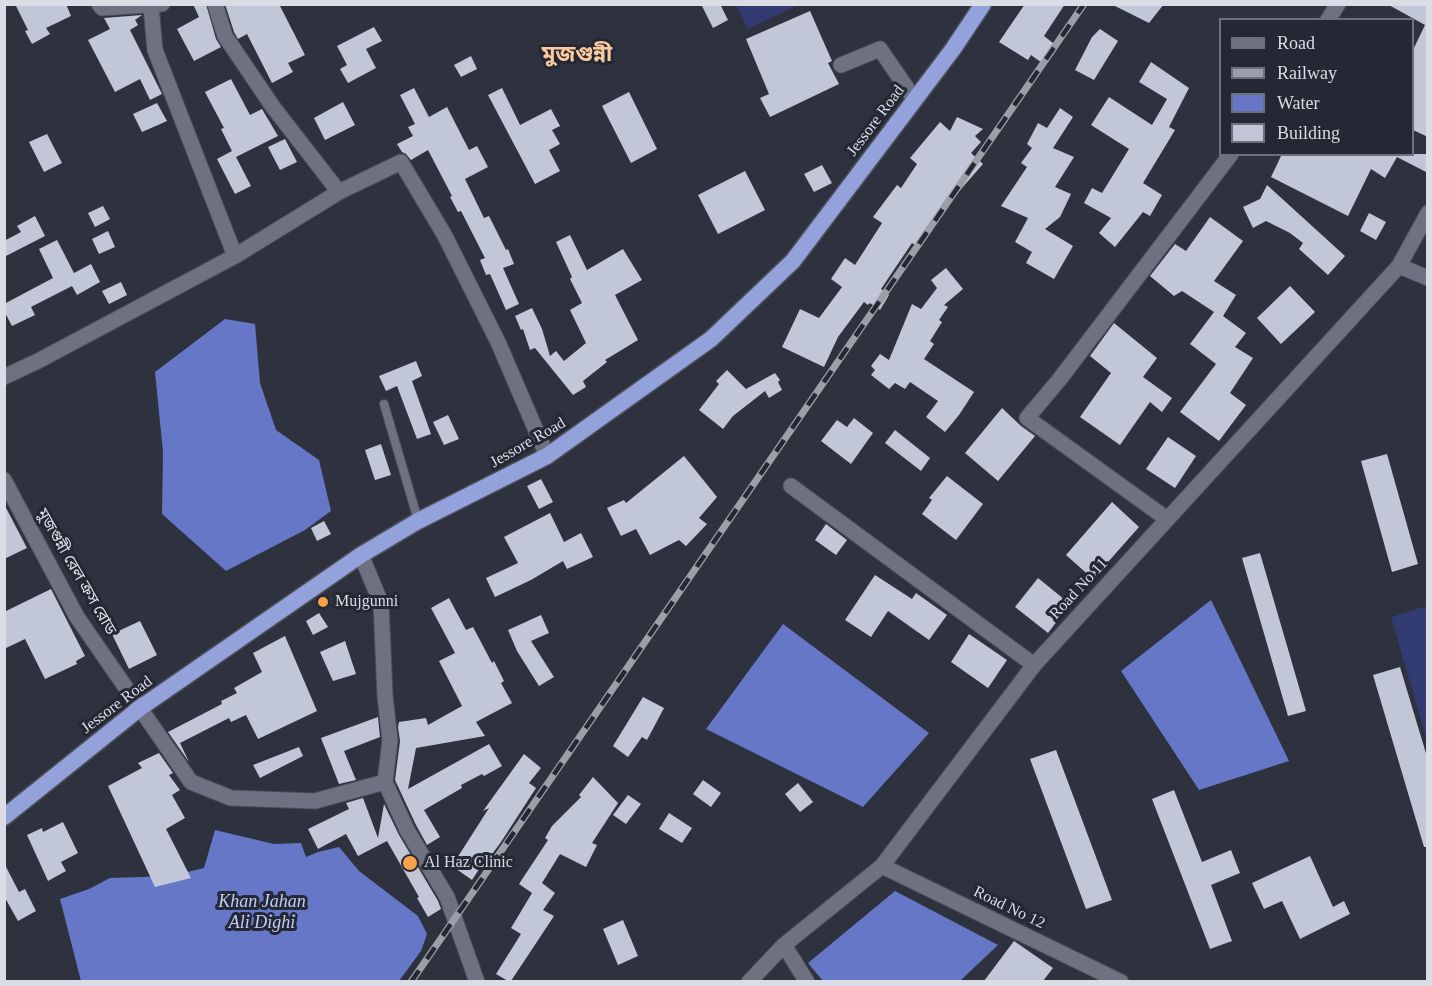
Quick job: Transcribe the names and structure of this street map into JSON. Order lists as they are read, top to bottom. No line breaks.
{"streets":{"highway":["Jessore Road"],"street":["মুজগুন্নী রেল ক্রস রোড","Road No 11","Road No 12"]},"crossings":[["Jessore Road","মুজগুন্নী রেল ক্রস রোড"],["Road No 11","Road No 12"]],"districts":["মুজগুন্নী"],"water":["Khan Jahan Ali Dighi"],"places":["Mujgunni","Al Haz Clinic"],"legend":["Road","Railway","Water","Building"]}
